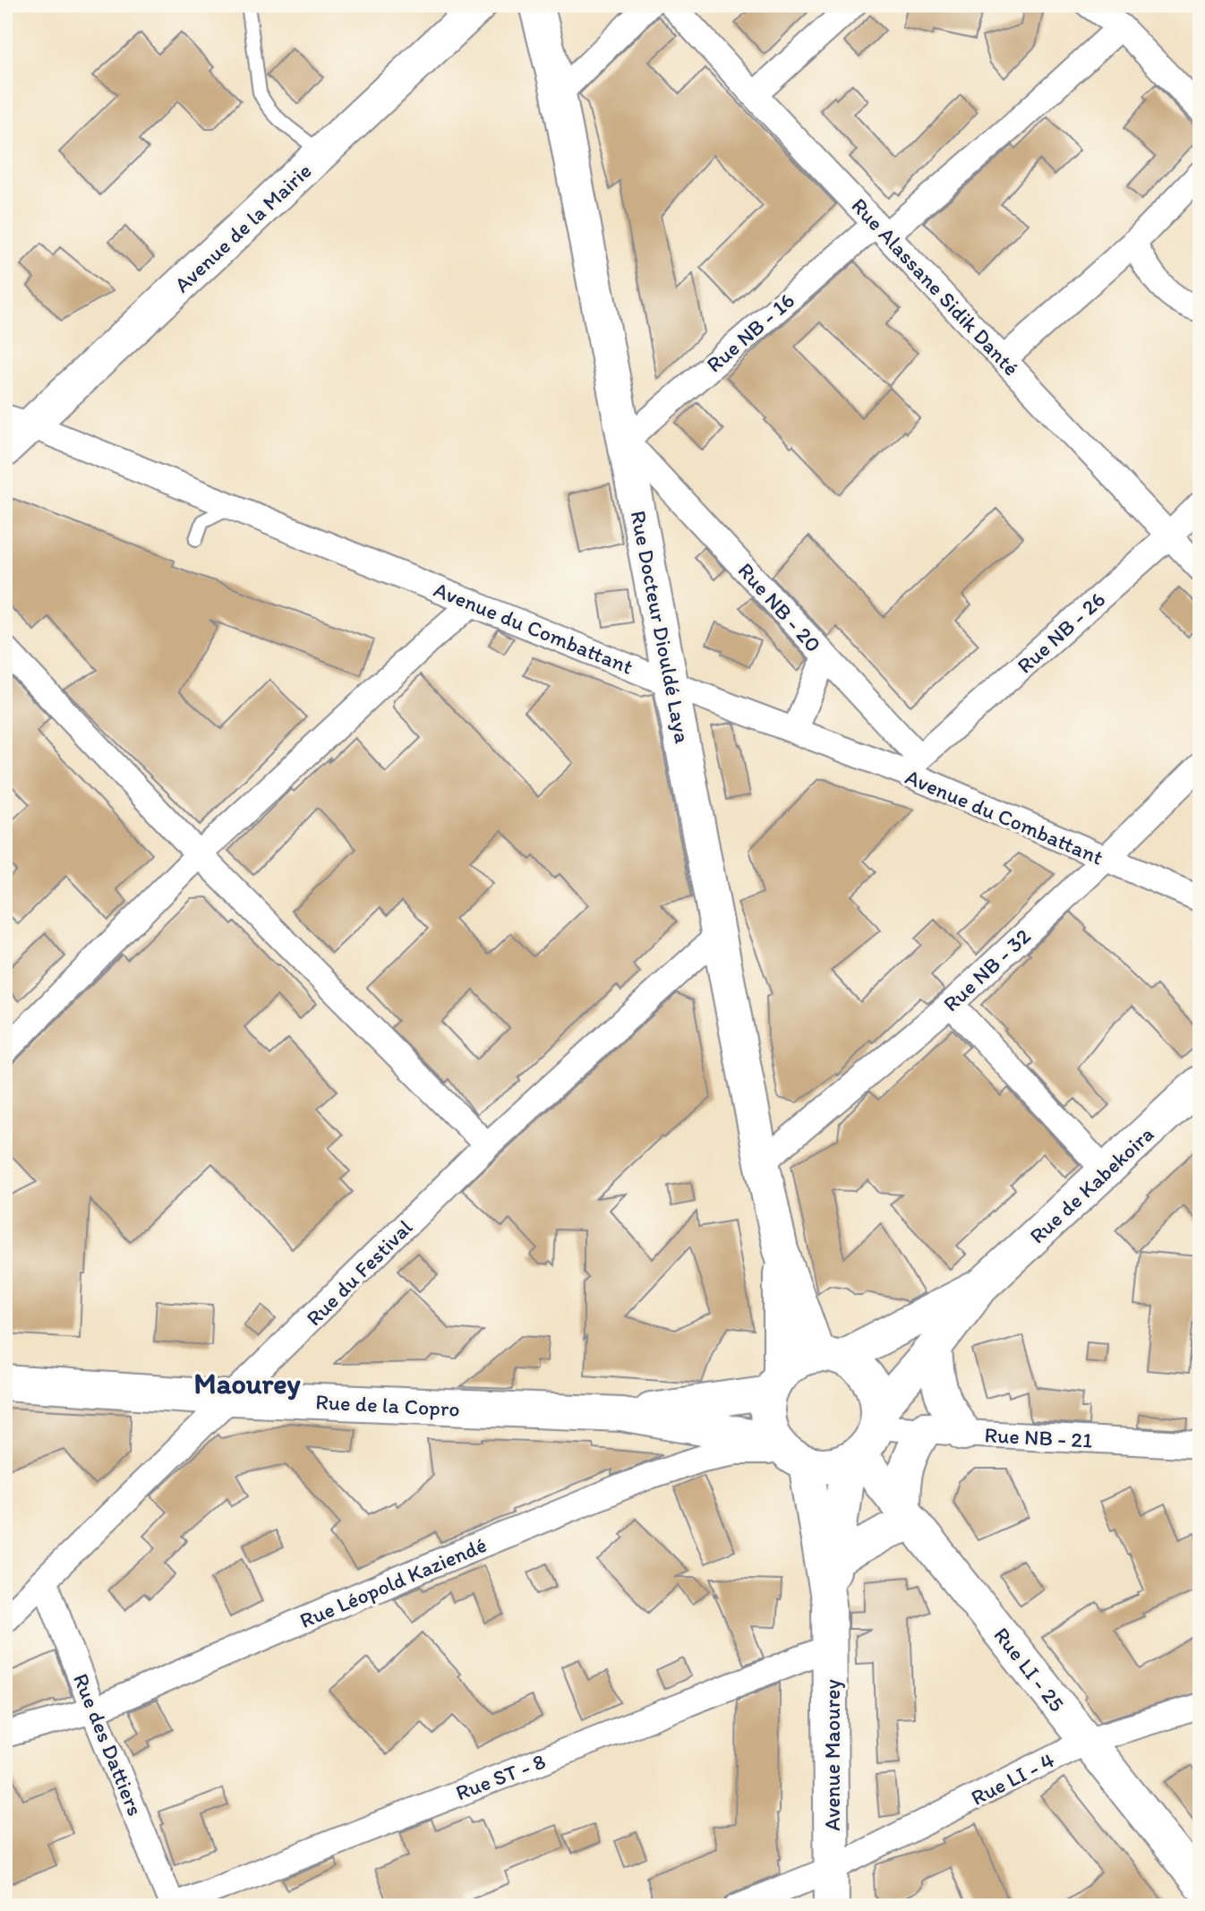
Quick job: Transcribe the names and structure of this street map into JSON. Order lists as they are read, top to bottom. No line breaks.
{"streets":{"street":["Avenue de la Mairie","Rue Alassane Sidik Danté","Rue NB - 16","Rue NB - 20","Rue Docteur Diouldé Laya","Avenue du Combattant","Rue NB - 26","Rue NB - 32","Rue de Kabekoira","Rue du Festival","Rue de la Copro","Rue NB - 21","Rue Léopold Kaziendé","Rue LI - 25","Rue des Dattiers","Avenue Maourey","Rue ST - 8","Rue LI - 4"]},"crossings":[["Avenue de la Mairie","Avenue du Combattant"],["Rue Alassane Sidik Danté","Rue NB - 16"],["Rue Alassane Sidik Danté","Rue NB - 26"],["Rue NB - 16","Rue NB - 20"],["Rue NB - 16","Rue Docteur Diouldé Laya"],["Rue NB - 20","Rue Docteur Diouldé Laya"],["Rue NB - 20","Avenue du Combattant"],["Rue NB - 20","Rue NB - 26"],["Rue Docteur Diouldé Laya","Avenue du Combattant"],["Rue Docteur Diouldé Laya","Rue NB - 32"],["Rue Docteur Diouldé Laya","Rue de Kabekoira"],["Rue Docteur Diouldé Laya","Rue du Festival"],["Rue Docteur Diouldé Laya","Rue de la Copro"],["Rue Docteur Diouldé Laya","Rue NB - 21"],["Rue Docteur Diouldé Laya","Rue Léopold Kaziendé"],["Rue Docteur Diouldé Laya","Rue LI - 25"],["Rue Docteur Diouldé Laya","Avenue Maourey"],["Avenue du Combattant","Rue NB - 26"],["Avenue du Combattant","Rue NB - 32"],["Rue de Kabekoira","Rue de la Copro"],["Rue de Kabekoira","Rue NB - 21"],["Rue de Kabekoira","Rue Léopold Kaziendé"],["Rue de Kabekoira","Rue LI - 25"],["Rue de Kabekoira","Avenue Maourey"],["Rue du Festival","Rue de la Copro"],["Rue du Festival","Rue des Dattiers"],["Rue de la Copro","Rue NB - 21"],["Rue de la Copro","Rue Léopold Kaziendé"],["Rue de la Copro","Rue LI - 25"],["Rue de la Copro","Avenue Maourey"],["Rue NB - 21","Rue Léopold Kaziendé"],["Rue NB - 21","Rue LI - 25"],["Rue NB - 21","Avenue Maourey"],["Rue Léopold Kaziendé","Rue LI - 25"],["Rue Léopold Kaziendé","Rue des Dattiers"],["Rue Léopold Kaziendé","Avenue Maourey"],["Rue LI - 25","Avenue Maourey"],["Rue LI - 25","Rue LI - 4"],["Rue des Dattiers","Rue ST - 8"],["Avenue Maourey","Rue ST - 8"],["Avenue Maourey","Rue LI - 4"]],"districts":["Maourey"]}
